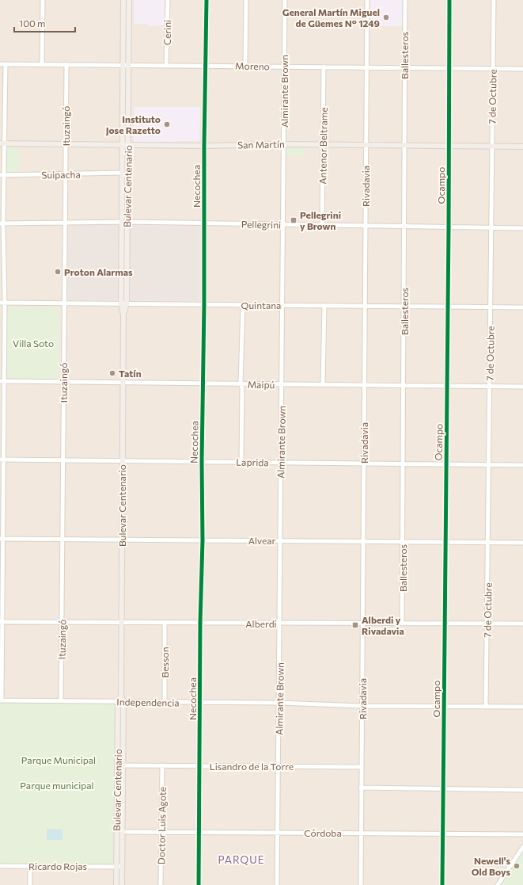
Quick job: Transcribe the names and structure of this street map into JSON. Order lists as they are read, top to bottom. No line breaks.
{"streets":{"main road":["San Martín","Bulevar Centenario"],"street":["Cerini","Ballesteros","Moreno","Almirante Brown","7 de Octubre","Ituzaingó","Antenor Beltrame","Suipacha","Ocampo","Necochea","Rivadavia","Pellegrini","Quintana","Maipú","Laprida","Alvear","Alberdi","Besson","Independencia","Lisandro de la Torre","Doctor Luis Agote","Córdoba","Ricardo Rojas"]},"crossings":[["Cerini","Moreno"],["Ballesteros","Moreno"],["Ballesteros","San Martín"],["Ballesteros","Pellegrini"],["Ballesteros","Quintana"],["Ballesteros","Maipú"],["Ballesteros","Laprida"],["Ballesteros","Alvear"],["Ballesteros","Alberdi"],["Moreno","Almirante Brown"],["Moreno","7 de Octubre"],["Moreno","Ituzaingó"],["Moreno","Antenor Beltrame"],["Moreno","Ocampo"],["Moreno","Bulevar Centenario"],["Moreno","Necochea"],["Moreno","Rivadavia"],["Almirante Brown","San Martín"],["Almirante Brown","Pellegrini"],["Almirante Brown","Quintana"],["Almirante Brown","Maipú"],["Almirante Brown","Laprida"],["Almirante Brown","Alvear"],["Almirante Brown","Alberdi"],["Almirante Brown","Independencia"],["Almirante Brown","Lisandro de la Torre"],["Almirante Brown","Córdoba"],["7 de Octubre","San Martín"],["7 de Octubre","Pellegrini"],["7 de Octubre","Quintana"],["7 de Octubre","Maipú"],["7 de Octubre","Laprida"],["7 de Octubre","Alvear"],["7 de Octubre","Alberdi"],["7 de Octubre","Independencia"],["Ituzaingó","San Martín"],["Ituzaingó","Suipacha"],["Ituzaingó","Pellegrini"],["Ituzaingó","Quintana"],["Ituzaingó","Maipú"],["Ituzaingó","Laprida"],["Ituzaingó","Alvear"],["Ituzaingó","Alberdi"],["Ituzaingó","Independencia"],["San Martín","Antenor Beltrame"],["San Martín","Ocampo"],["San Martín","Bulevar Centenario"],["San Martín","Necochea"],["San Martín","Rivadavia"],["Antenor Beltrame","Pellegrini"],["Suipacha","Bulevar Centenario"],["Ocampo","Pellegrini"],["Ocampo","Quintana"],["Ocampo","Maipú"],["Ocampo","Laprida"],["Ocampo","Alvear"],["Ocampo","Alberdi"],["Ocampo","Independencia"],["Ocampo","Córdoba"],["Bulevar Centenario","Pellegrini"],["Bulevar Centenario","Quintana"],["Bulevar Centenario","Maipú"],["Bulevar Centenario","Laprida"],["Bulevar Centenario","Alvear"],["Bulevar Centenario","Alberdi"],["Bulevar Centenario","Independencia"],["Bulevar Centenario","Lisandro de la Torre"],["Bulevar Centenario","Córdoba"],["Bulevar Centenario","Ricardo Rojas"],["Necochea","Pellegrini"],["Necochea","Quintana"],["Necochea","Maipú"],["Necochea","Laprida"],["Necochea","Alvear"],["Necochea","Alberdi"],["Necochea","Independencia"],["Necochea","Lisandro de la Torre"],["Necochea","Córdoba"],["Rivadavia","Pellegrini"],["Rivadavia","Quintana"],["Rivadavia","Maipú"],["Rivadavia","Laprida"],["Rivadavia","Alvear"],["Rivadavia","Alberdi"],["Rivadavia","Independencia"],["Rivadavia","Lisandro de la Torre"],["Rivadavia","Córdoba"],["Alberdi","Besson"],["Besson","Independencia"],["Lisandro de la Torre","Doctor Luis Agote"],["Doctor Luis Agote","Córdoba"]],"districts":["PARQUE"],"parks":["Villa Soto","Parque Municipal","Parque municipal"],"places":{"other":["General Martín Miguel de Güemes N° 1249","Instituto Jose Razetto","Proton Alarmas","Tatín","Newell's Old Boys"],"transit":["Pellegrini y Brown","Alberdi y Rivadavia"]},"scale_bar":"100 m"}
